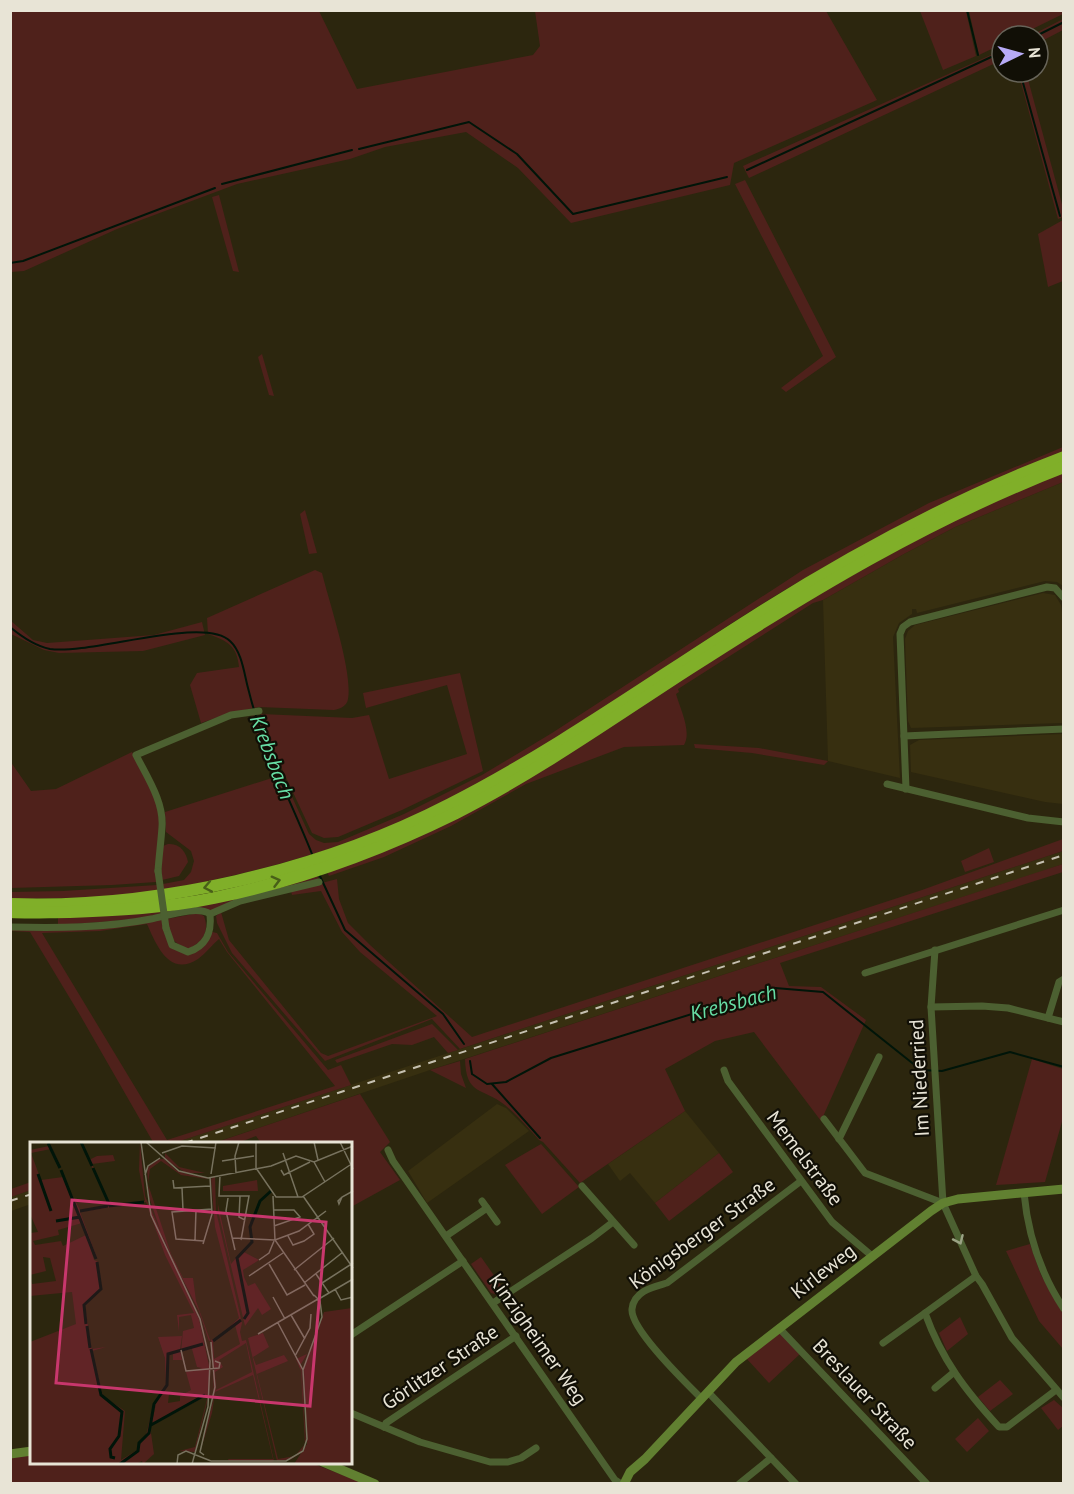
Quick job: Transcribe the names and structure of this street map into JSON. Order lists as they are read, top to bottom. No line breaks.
{"streets":{"street":["Im Niederried","Memelstraße","Königsberger Straße","Kirleweg","Kinzigheimer Weg","Görlitzer Straße","Breslauer Straße"]},"crossings":[["Im Niederried","Kirleweg"],["Memelstraße","Königsberger Straße"],["Memelstraße","Kirleweg"],["Königsberger Straße","Kirleweg"],["Kirleweg","Kinzigheimer Weg"],["Kirleweg","Breslauer Straße"],["Kinzigheimer Weg","Görlitzer Straße"]],"water":["Krebsbach"],"north":"right"}
